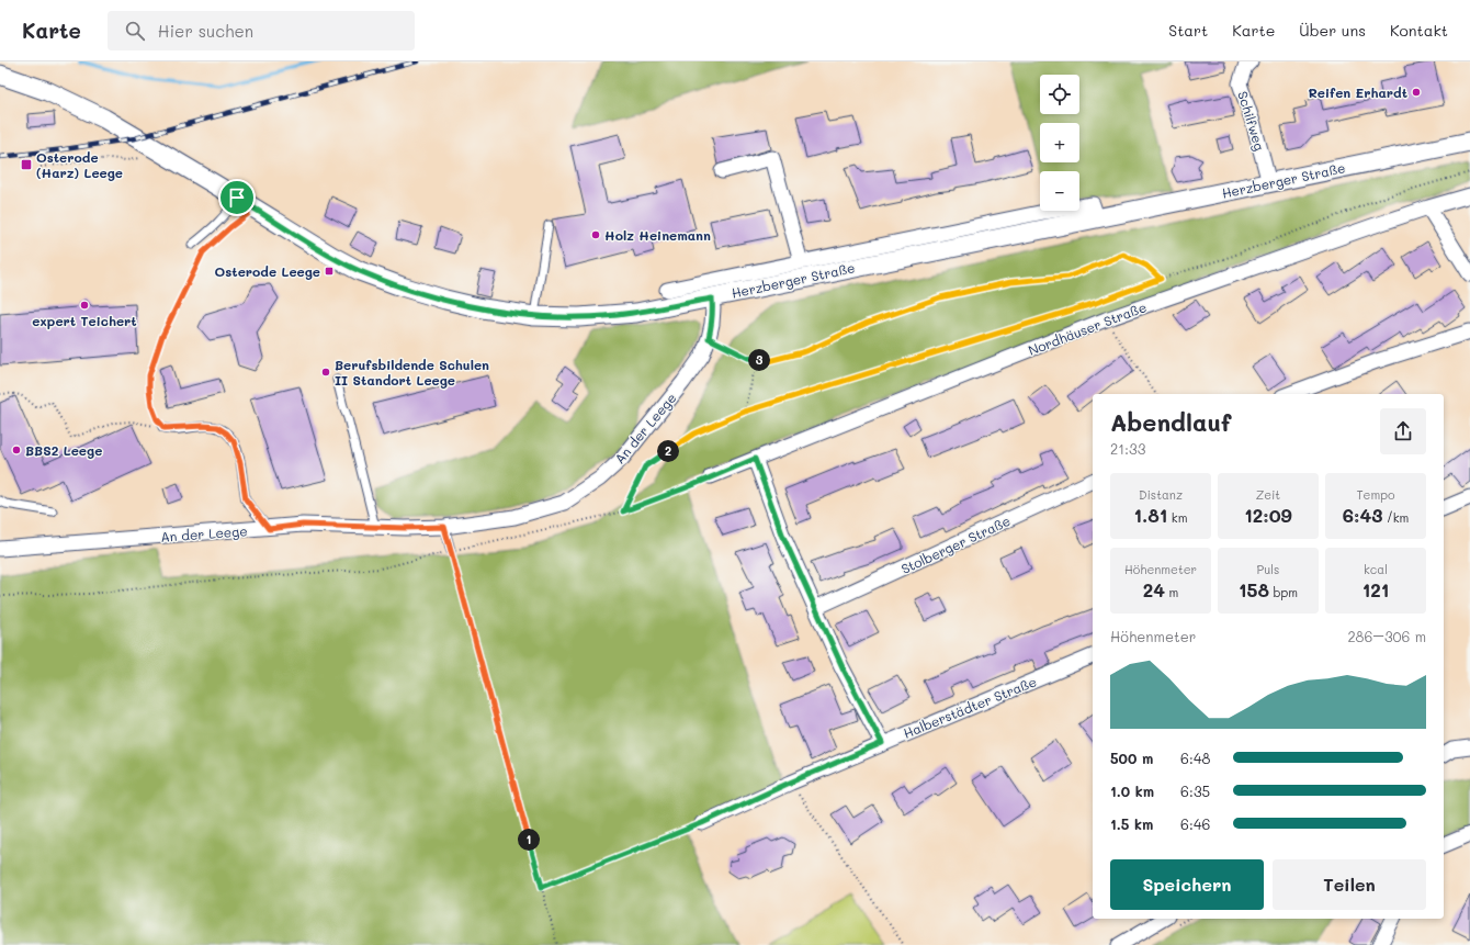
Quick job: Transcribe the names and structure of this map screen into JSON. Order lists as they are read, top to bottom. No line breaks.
{"streets":{"street":["Schilfweg","Herzberger Straße","Nordhäuser Straße","An der Leege","Stolberger Straße","Halberstädter Straße"]},"crossings":[["Schilfweg","Herzberger Straße"],["Herzberger Straße","An der Leege"]],"places":{"other":["Reifen Erhardt","Holz Heinemann","expert Teichert","Berufsbildende Schulen II Standort Leege","BBS2 Leege"],"transit":["Osterode (Harz) Leege","Osterode Leege"]},"page":{"header":"Karte","search":"Hier suchen","nav":["Start","Karte","Über uns","Kontakt"],"map_buttons":["+","−"],"pins":["3","2","1"],"heading":["Abendlauf","21:33"],"stats":[["Distanz","1.81 km"],["Zeit","12:09"],["Tempo","6:43 /km"],["Höhenmeter","24 m"],["Puls","158 bpm"],["kcal","121"]],"chart":["Höhenmeter","286–306 m"],"list":[{"name":"500 m","note":"6:48"},{"name":"1.0 km","note":"6:35"},{"name":"1.5 km","note":"6:46"}],"buttons":["Speichern","Teilen"]}}
